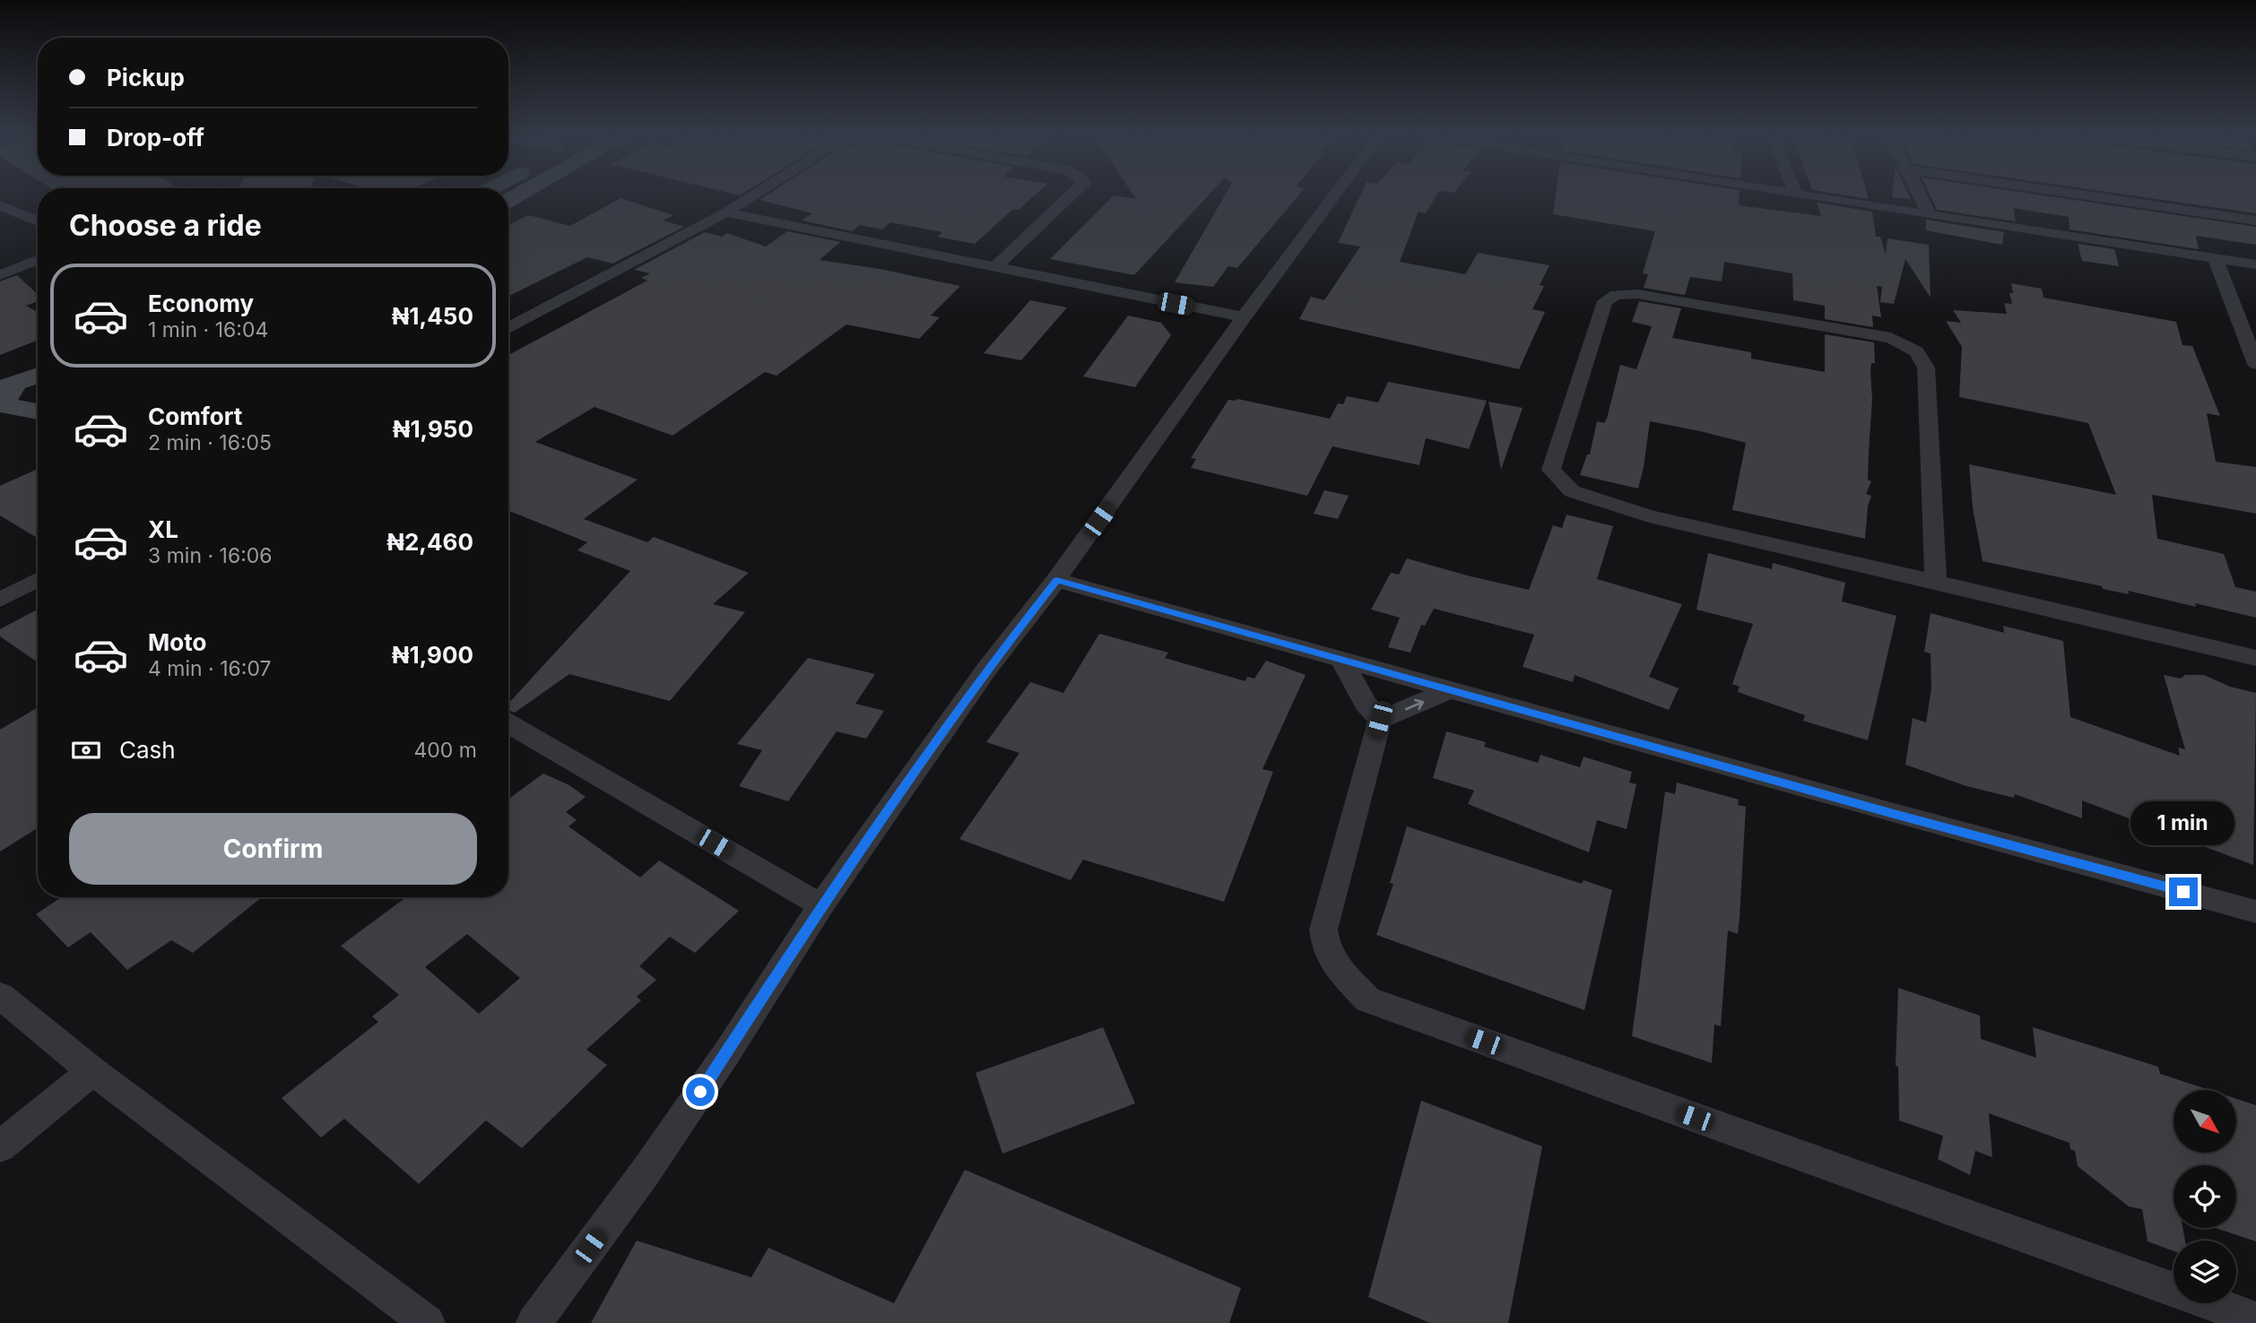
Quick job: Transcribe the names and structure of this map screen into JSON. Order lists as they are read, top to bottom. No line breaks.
{"north":"bottom right","page":{"banner":["Pickup","Drop-off"],"heading":"Choose a ride","list":[{"name":"Economy","note":"1 min · 16:04","value":"₦1,450"},{"name":"Comfort","note":"2 min · 16:05","value":"₦1,950"},{"name":"XL","note":"3 min · 16:06","value":"₦2,460"},{"name":"Moto","note":"4 min · 16:07","value":"₦1,900"}],"pay":["Cash","400 m"],"buttons":"Confirm","bubble":"1 min"}}
